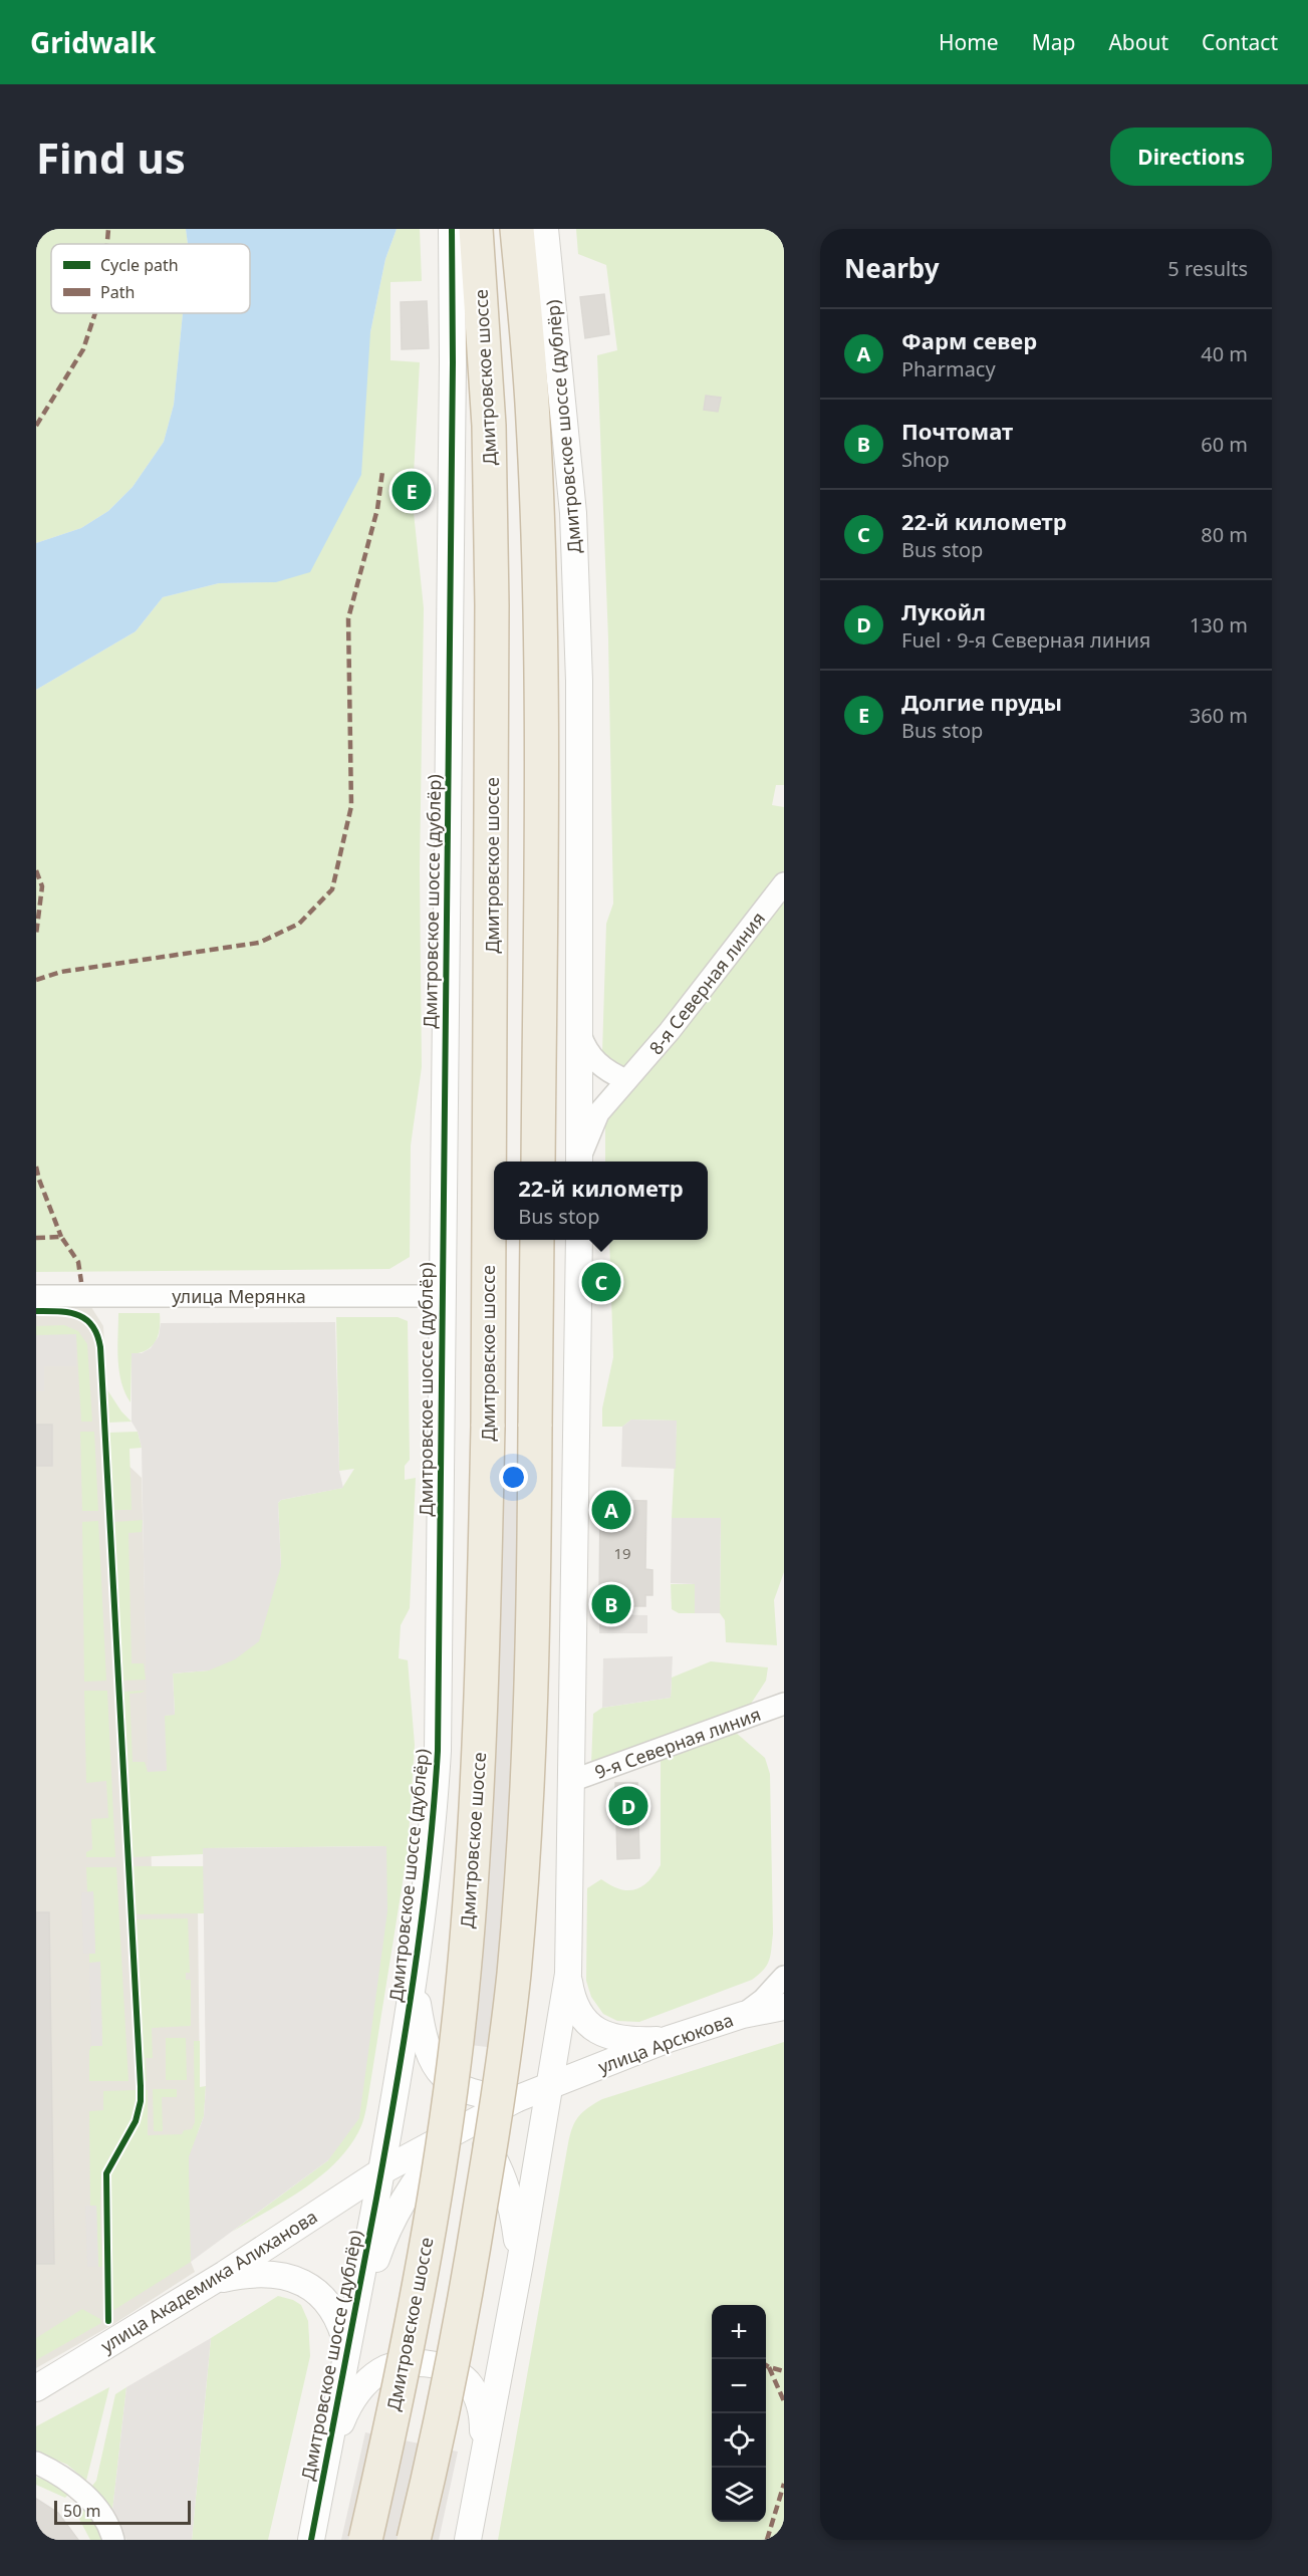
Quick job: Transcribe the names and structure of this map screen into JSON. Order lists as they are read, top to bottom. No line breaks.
{"streets":{"highway":["Дмитровское шоссе"],"street":["Дмитровское шоссе (дублёр)","8-я Северная линия","улица Мерянка","9-я Северная линия","улица Арсюкова","улица Академика Алиханова"]},"crossings":[["Дмитровское шоссе (дублёр)","улица Мерянка"],["Дмитровское шоссе (дублёр)","улица Академика Алиханова"],["улица Арсюкова","улица Академика Алиханова"]],"house_numbers":["19"],"legend":["Cycle path","Path"],"scale_bar":"50 m","page":{"header":"Gridwalk","nav":["Home","Map","About","Contact"],"buttons":"Directions","title":"Find us","heading":["Nearby","5 results"],"list":[{"mark":"A","name":"Фарм север","note":"Pharmacy","value":"40 m"},{"mark":"B","name":"Почтомат","note":"Shop","value":"60 m"},{"mark":"C","name":"22-й километр","note":"Bus stop","value":"80 m"},{"mark":"D","name":"Лукойл","note":"Fuel · 9-я Северная линия","value":"130 m"},{"mark":"E","name":"Долгие пруды","note":"Bus stop","value":"360 m"}],"pins":["E","C","A","B","D"],"popup":["22-й километр","Bus stop"],"map_buttons":["+","−"],"scale":"50 m"}}
